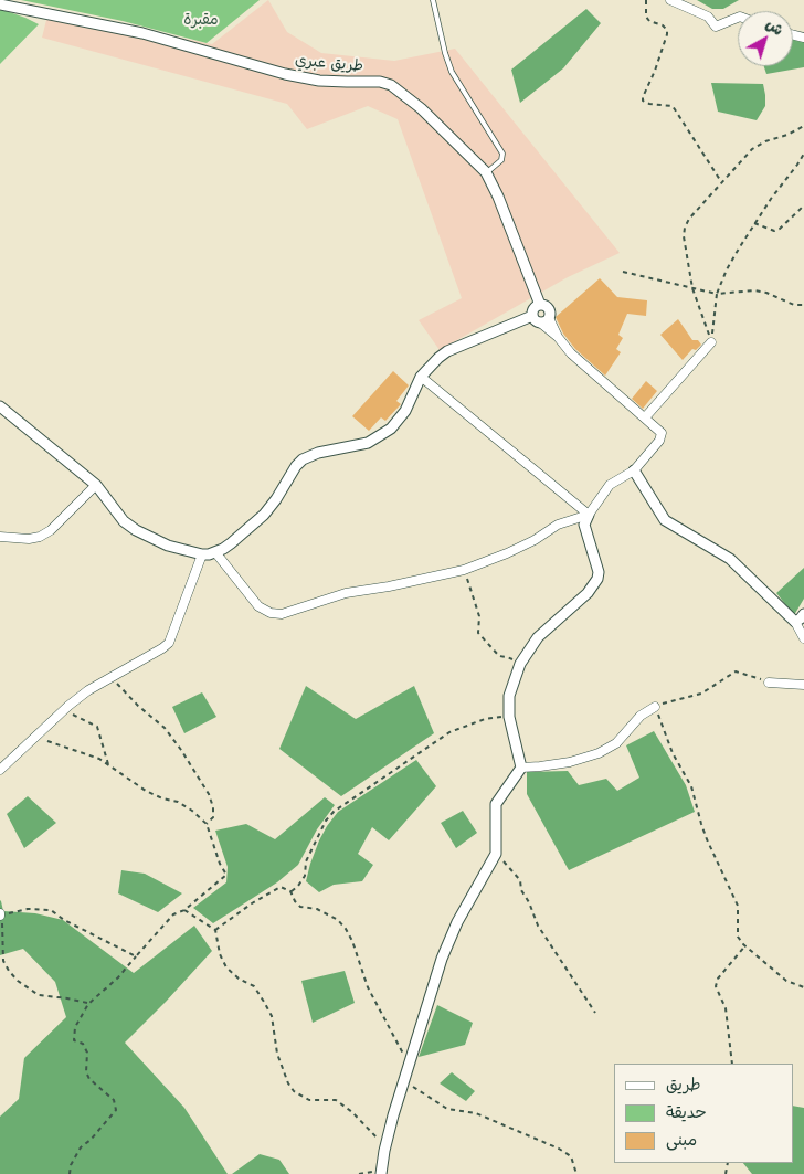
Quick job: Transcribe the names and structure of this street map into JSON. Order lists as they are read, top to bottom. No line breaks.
{"streets":{"street":["طريق عبري"]},"parks":["مقبرة"],"legend":["طريق","حديقة","مبنى"],"north":"top right"}
